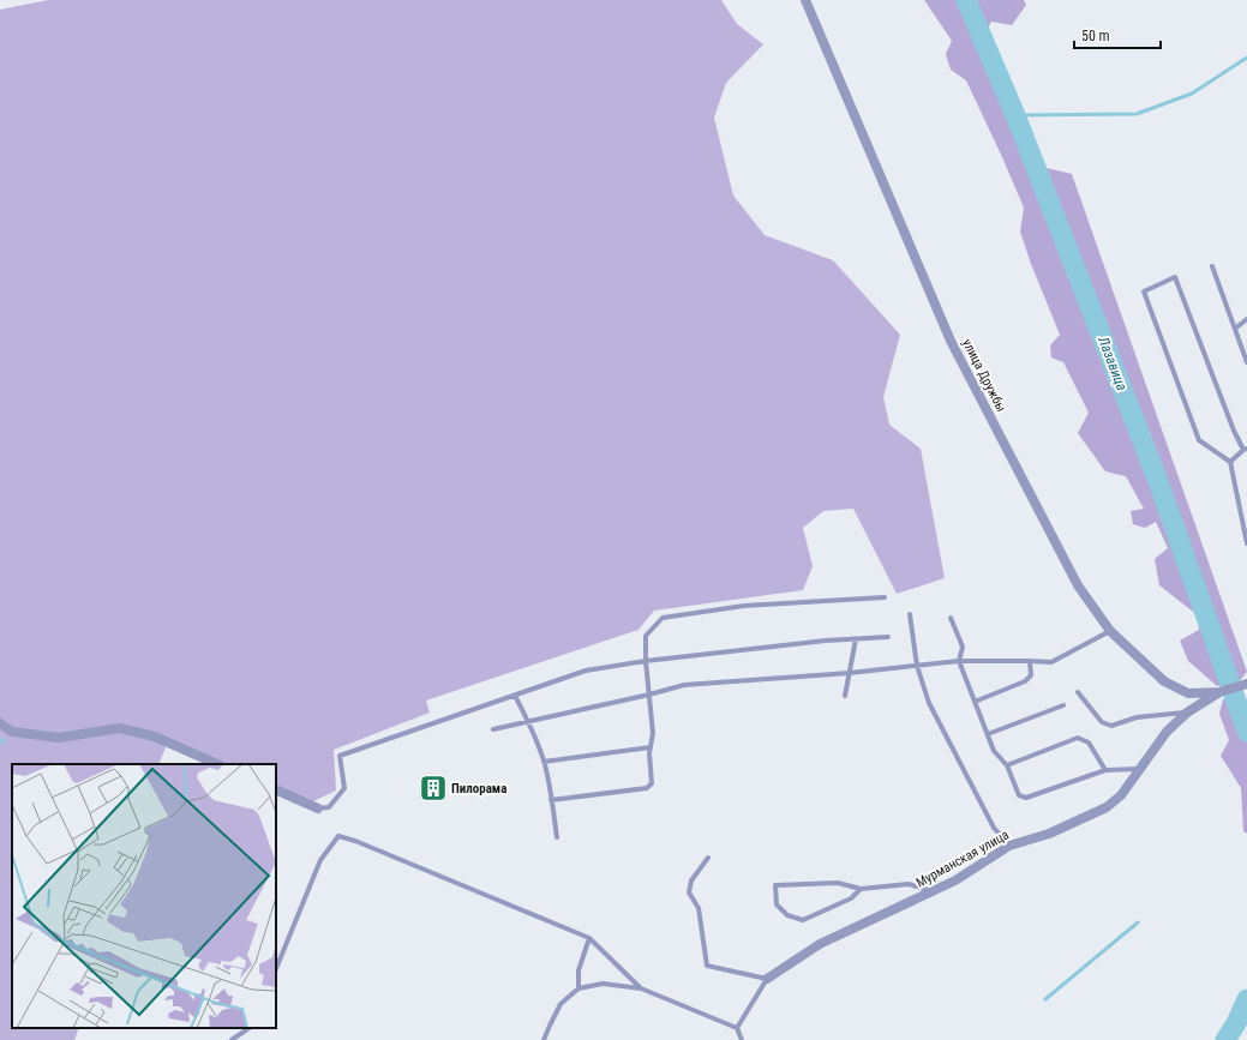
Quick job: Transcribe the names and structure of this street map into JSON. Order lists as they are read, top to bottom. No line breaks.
{"streets":{"street":["улица Дружбы","Мурманская улица"]},"crossings":[["улица Дружбы","Мурманская улица"]],"water":["Лазавица"],"places":{"building":["Пилорама"]},"scale_bar":"50 m"}
